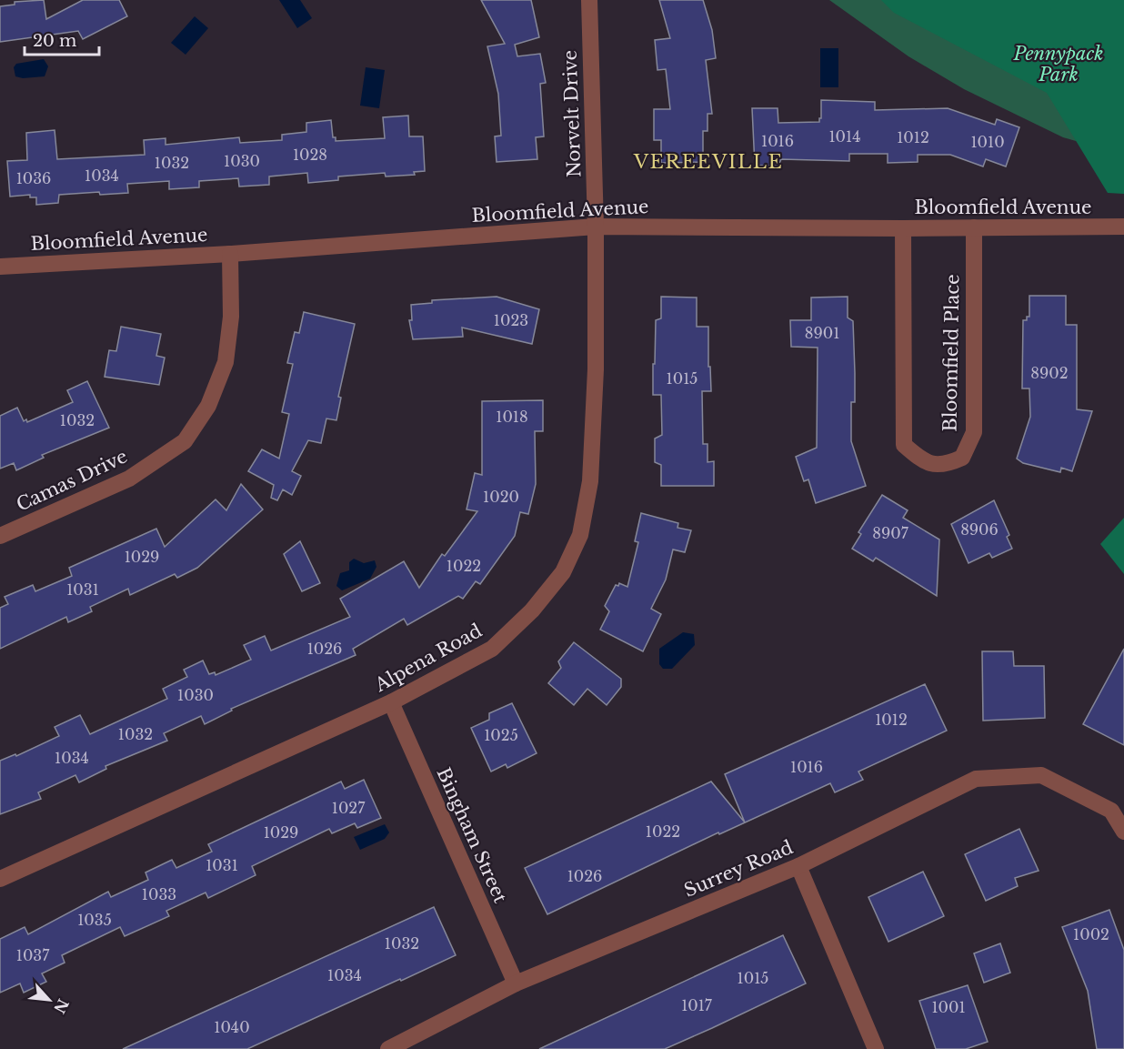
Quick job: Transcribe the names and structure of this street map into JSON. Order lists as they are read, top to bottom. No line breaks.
{"streets":{"street":["Norvelt Drive","Bloomfield Avenue","Bloomfield Place","Camas Drive","Alpena Road","Bingham Street","Surrey Road"]},"crossings":[["Norvelt Drive","Bloomfield Avenue"],["Norvelt Drive","Alpena Road"],["Bloomfield Avenue","Bloomfield Place"],["Bloomfield Avenue","Camas Drive"],["Bloomfield Avenue","Alpena Road"],["Alpena Road","Bingham Street"],["Bingham Street","Surrey Road"]],"districts":["VEREEVILLE"],"parks":["Pennypack Park"],"house_numbers":["1014","1012","1016","1010","1028","1030","1032","1034","1036","1023","8901","8902","1015","1018","1032","1020","8906","8907","1029","1022","1031","1026","1030","1012","1032","1025","1034","1016","1027","1022","1029","1031","1026","1033","1035","1002","1032","1037","1034","1015","1017","1001","1040"],"scale_bar":"20 m","north":"bottom right"}
